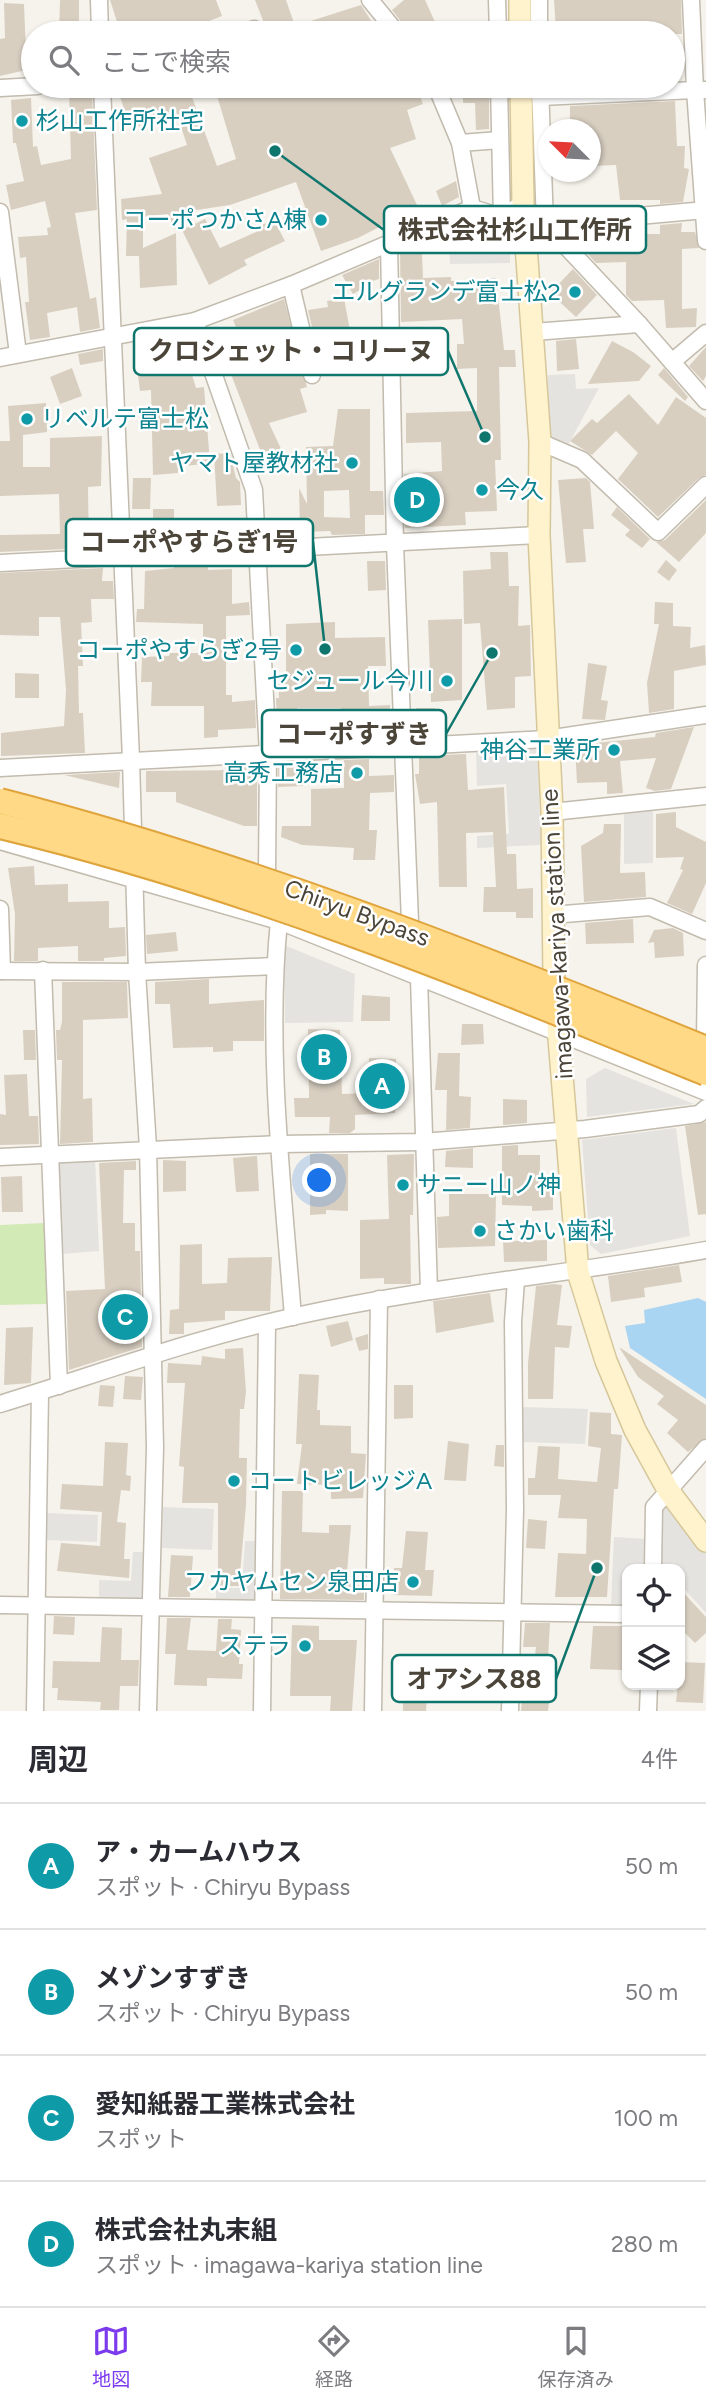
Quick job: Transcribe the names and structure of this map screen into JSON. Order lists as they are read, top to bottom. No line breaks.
{"streets":{"highway":["Chiryu Bypass"],"main road":["imagawa-kariya station line"]},"places":["杉山工作所社宅","株式会社杉山工作所","コーポつかさA棟","エルグランデ富士松2","リベルテ富士松","クロシェット・コリーヌ","ヤマト屋教材社","今久","コーポやすらぎ1号","コーポやすらぎ2号","コーポすずき","セジュール今川","神谷工業所","高秀工務店","サニー山ノ神","さかい歯科","コートビレッジA","オアシス88","フカヤムセン泉田店","ステラ"],"north":"top left","page":{"search":"ここで検索","pins":["D","B","A","C"],"heading":["周辺","4件"],"list":[{"mark":"A","name":"ア・カームハウス","note":"スポット · Chiryu Bypass","value":"50 m"},{"mark":"B","name":"メゾンすずき","note":"スポット · Chiryu Bypass","value":"50 m"},{"mark":"C","name":"愛知紙器工業株式会社","note":"スポット","value":"100 m"},{"mark":"D","name":"株式会社丸末組","note":"スポット · imagawa-kariya station line","value":"280 m"}],"nav":["地図","経路","保存済み"]}}
